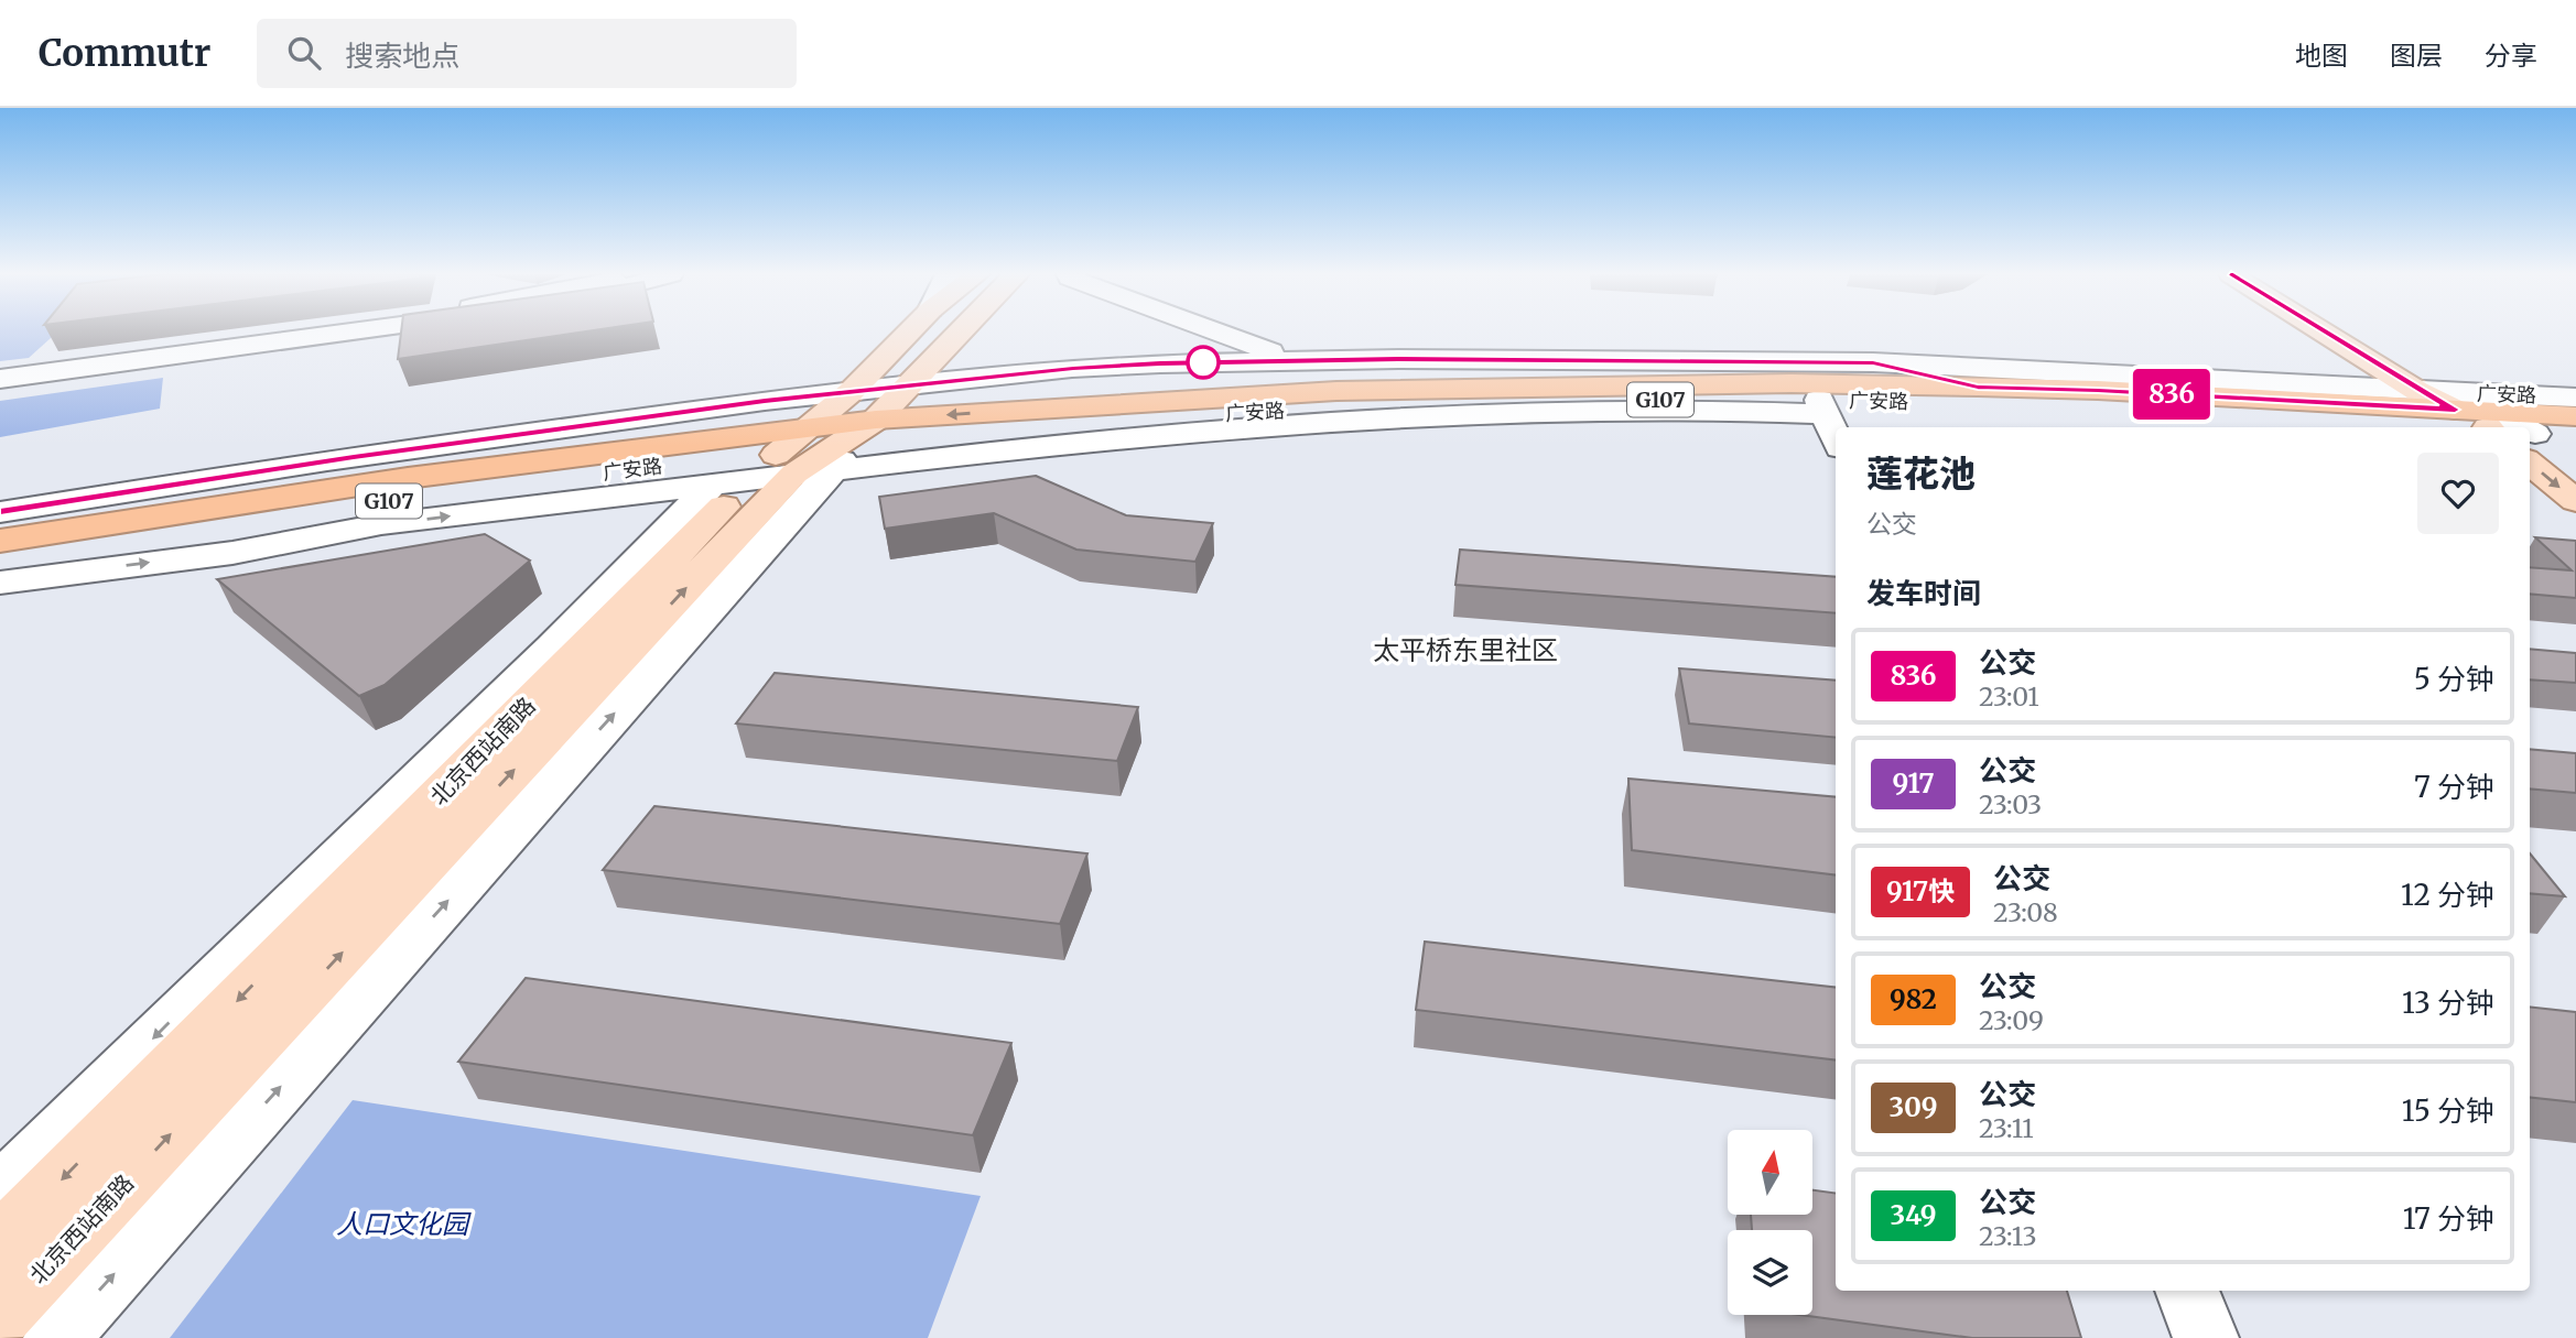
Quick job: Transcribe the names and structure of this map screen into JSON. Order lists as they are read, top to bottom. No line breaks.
{"streets":{"highway":["广安路","G107"],"main road":["北京西站南路"]},"crossings":[["广安路","北京西站南路"]],"districts":["太平桥东里社区"],"parks":["人口文化园"],"lines":["bus line 836"],"north":"top","page":{"header":"Commutr","search":"搜索地点","nav":["地图","图层","分享"],"on_map":"836","heading":[["莲花池","公交"],"发车时间"],"list":[{"mark":"836","name":"公交","note":"23:01","value":"5 分钟"},{"mark":"917","name":"公交","note":"23:03","value":"7 分钟"},{"mark":"917快","name":"公交","note":"23:08","value":"12 分钟"},{"mark":"982","name":"公交","note":"23:09","value":"13 分钟"},{"mark":"309","name":"公交","note":"23:11","value":"15 分钟"},{"mark":"349","name":"公交","note":"23:13","value":"17 分钟"}]}}
